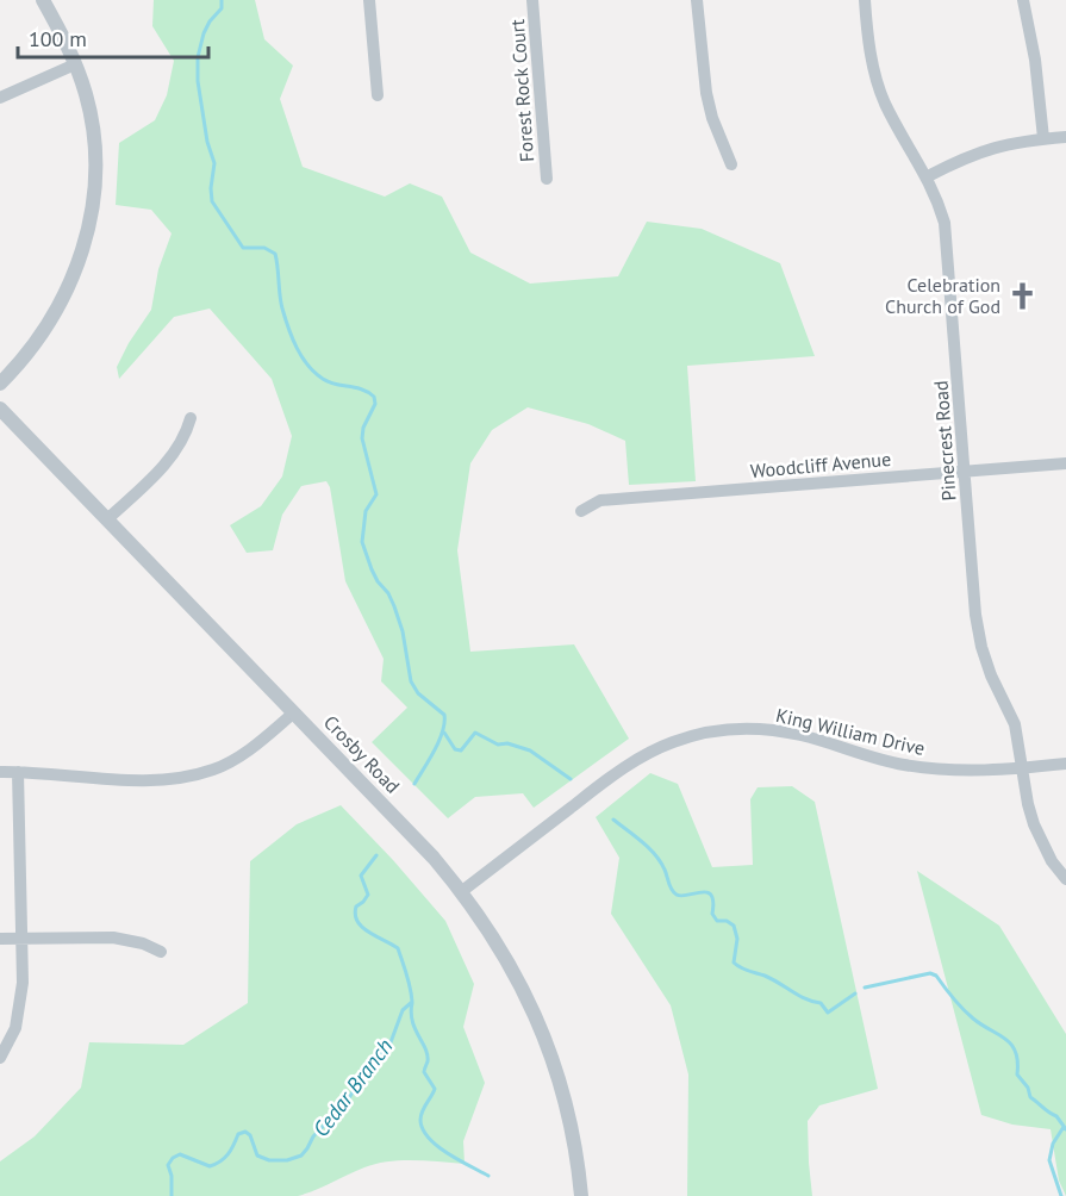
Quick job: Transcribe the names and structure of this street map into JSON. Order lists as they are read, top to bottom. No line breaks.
{"streets":{"street":["Forest Rock Court","Pinecrest Road","Woodcliff Avenue","King William Drive","Crosby Road"]},"crossings":[["Pinecrest Road","Woodcliff Avenue"],["Pinecrest Road","King William Drive"],["King William Drive","Crosby Road"]],"water":["Cedar Branch"],"places":{"church":["Celebration Church of God"]},"scale_bar":"100 m"}
